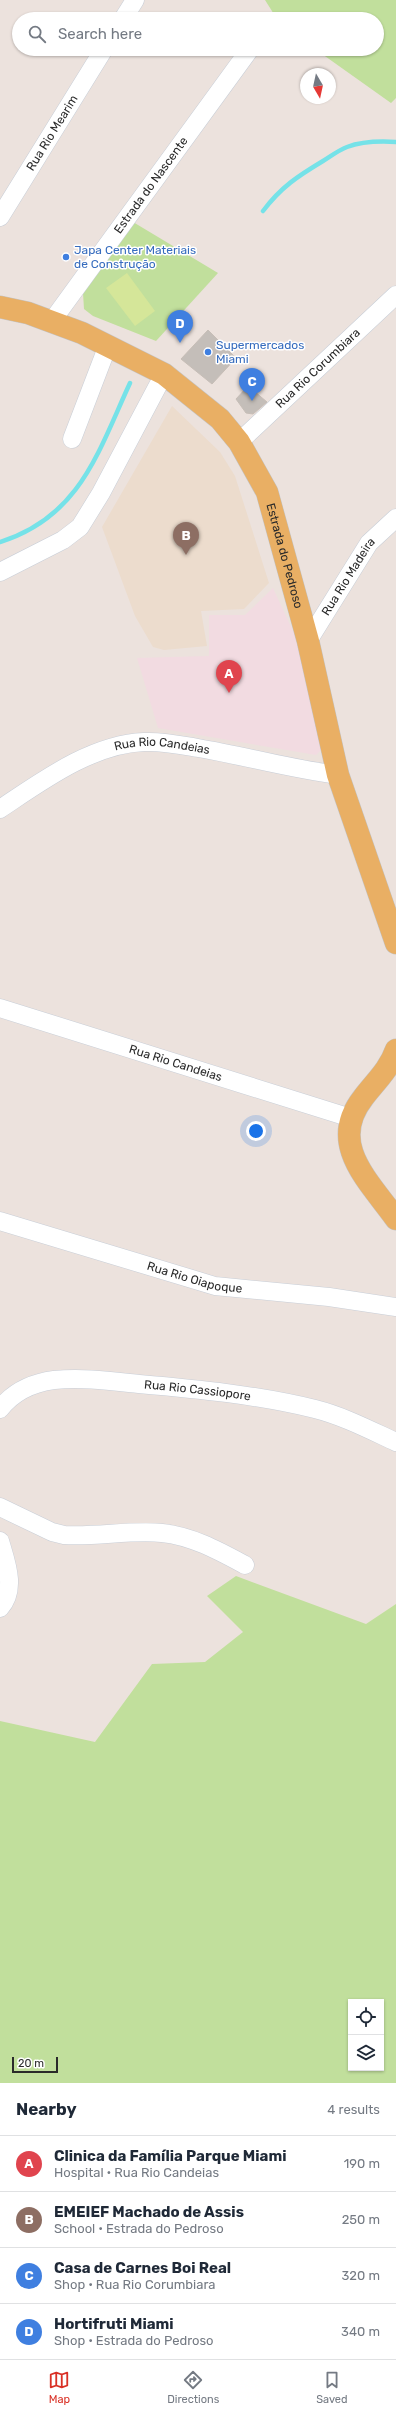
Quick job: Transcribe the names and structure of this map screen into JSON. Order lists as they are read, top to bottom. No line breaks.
{"streets":{"main road":["Estrada do Pedroso"],"street":["Rua Rio Mearim","Estrada do Nascente","Rua Rio Corumbiara","Rua Rio Madeira","Rua Rio Candeias","Rua Rio Oiapoque","Rua Rio Cassiopore"]},"crossings":[["Estrada do Nascente","Estrada do Pedroso"],["Rua Rio Corumbiara","Estrada do Pedroso"],["Estrada do Pedroso","Rua Rio Madeira"],["Estrada do Pedroso","Rua Rio Candeias"]],"places":["Japa Center Materiais de Construção","Supermercados Miami"],"scale_bar":"20 m","north":"bottom","page":{"search":"Search here","pins":["D","C","B","A"],"scale":"20 m","heading":["Nearby","4 results"],"list":[{"mark":"A","name":"Clinica da Família Parque Miami","note":"Hospital · Rua Rio Candeias","value":"190 m"},{"mark":"B","name":"EMEIEF Machado de Assis","note":"School · Estrada do Pedroso","value":"250 m"},{"mark":"C","name":"Casa de Carnes Boi Real","note":"Shop · Rua Rio Corumbiara","value":"320 m"},{"mark":"D","name":"Hortifruti Miami","note":"Shop · Estrada do Pedroso","value":"340 m"}],"nav":["Map","Directions","Saved"]}}
